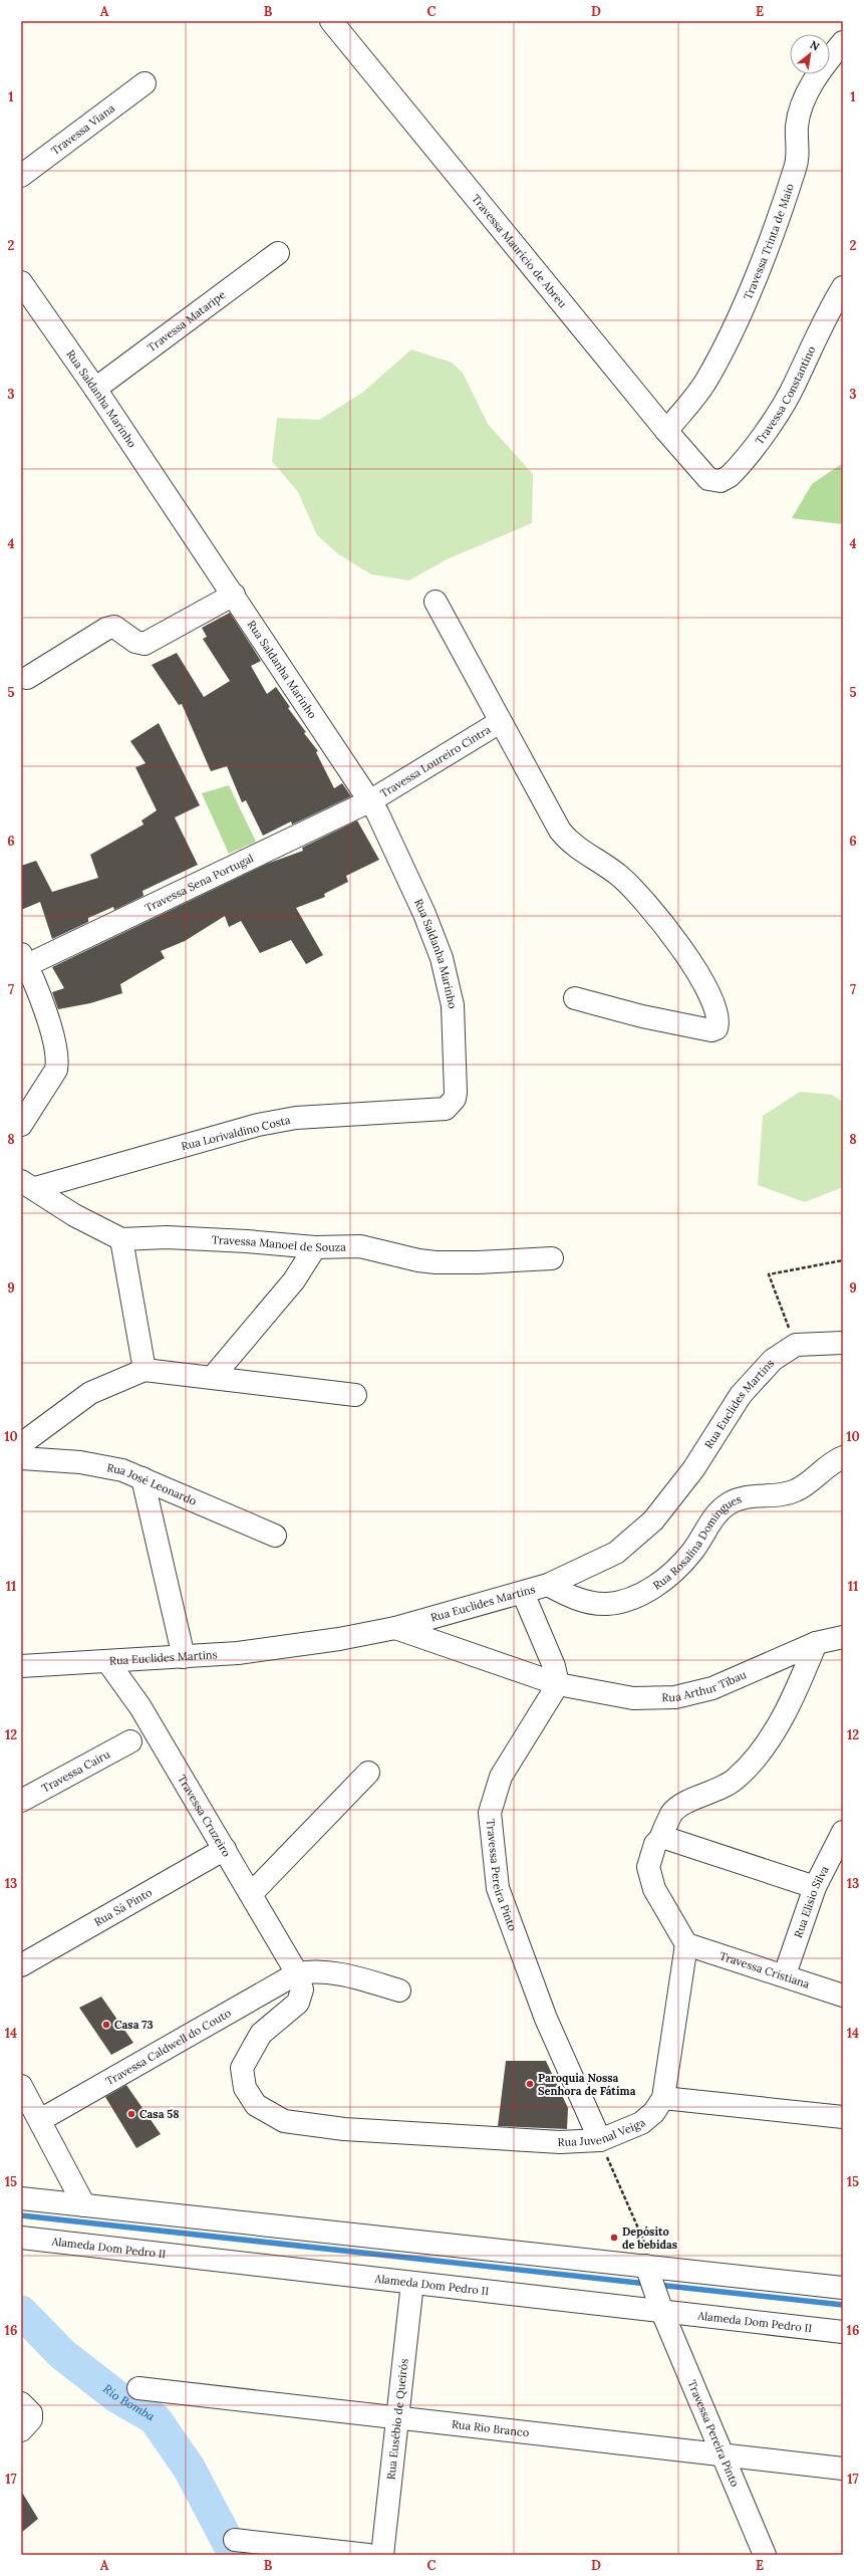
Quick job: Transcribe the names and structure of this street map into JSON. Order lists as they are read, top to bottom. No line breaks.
{"streets":{"street":["Travessa Viana","Travessa Trinta de Maio","Travessa Maurício de Abreu","Travessa Mataripe","Travessa Constantino","Rua Saldanha Marinho","Travessa Loureiro Cintra","Travessa Sena Portugal","Rua Lorivaldino Costa","Travessa Manoel de Souza","Rua Euclides Martins","Rua José Leonardo","Rua Rosalina Domingues","Rua Arthur Tibau","Travessa Cairu","Travessa Cruzeiro","Travessa Pereira Pinto","Rua Elisio Silva","Rua Sá Pinto","Travessa Cristiana","Travessa Caldwell do Couto","Rua Juvenal Veiga","Alameda Dom Pedro II","Rua Eusébio de Queirós","Rua Rio Branco"]},"crossings":[["Travessa Trinta de Maio","Travessa Maurício de Abreu"],["Travessa Maurício de Abreu","Travessa Constantino"],["Travessa Mataripe","Rua Saldanha Marinho"],["Rua Saldanha Marinho","Travessa Loureiro Cintra"],["Rua Saldanha Marinho","Travessa Sena Portugal"],["Rua Saldanha Marinho","Rua Lorivaldino Costa"],["Travessa Loureiro Cintra","Travessa Sena Portugal"],["Rua Lorivaldino Costa","Travessa Manoel de Souza"],["Rua Euclides Martins","Rua Rosalina Domingues"],["Rua Euclides Martins","Rua Arthur Tibau"],["Rua Euclides Martins","Travessa Cruzeiro"],["Rua Arthur Tibau","Travessa Pereira Pinto"],["Travessa Cruzeiro","Rua Sá Pinto"],["Travessa Cruzeiro","Travessa Caldwell do Couto"],["Travessa Cruzeiro","Rua Juvenal Veiga"],["Travessa Pereira Pinto","Rua Juvenal Veiga"],["Travessa Pereira Pinto","Alameda Dom Pedro II"],["Travessa Pereira Pinto","Rua Rio Branco"],["Rua Elisio Silva","Travessa Cristiana"],["Travessa Cristiana","Rua Juvenal Veiga"],["Travessa Caldwell do Couto","Rua Juvenal Veiga"],["Alameda Dom Pedro II","Rua Eusébio de Queirós"],["Rua Eusébio de Queirós","Rua Rio Branco"]],"water":["Rio Bomba"],"places":["Casa 73","Paroquia Nossa Senhora de Fátima","Casa 58","Depósito de bebidas"],"north":"top right","grid":{"columns":["A","B","C","D","E"],"rows":["1","2","3","4","5","6","7","8","9","10","11","12","13","14","15","16","17"]}}
